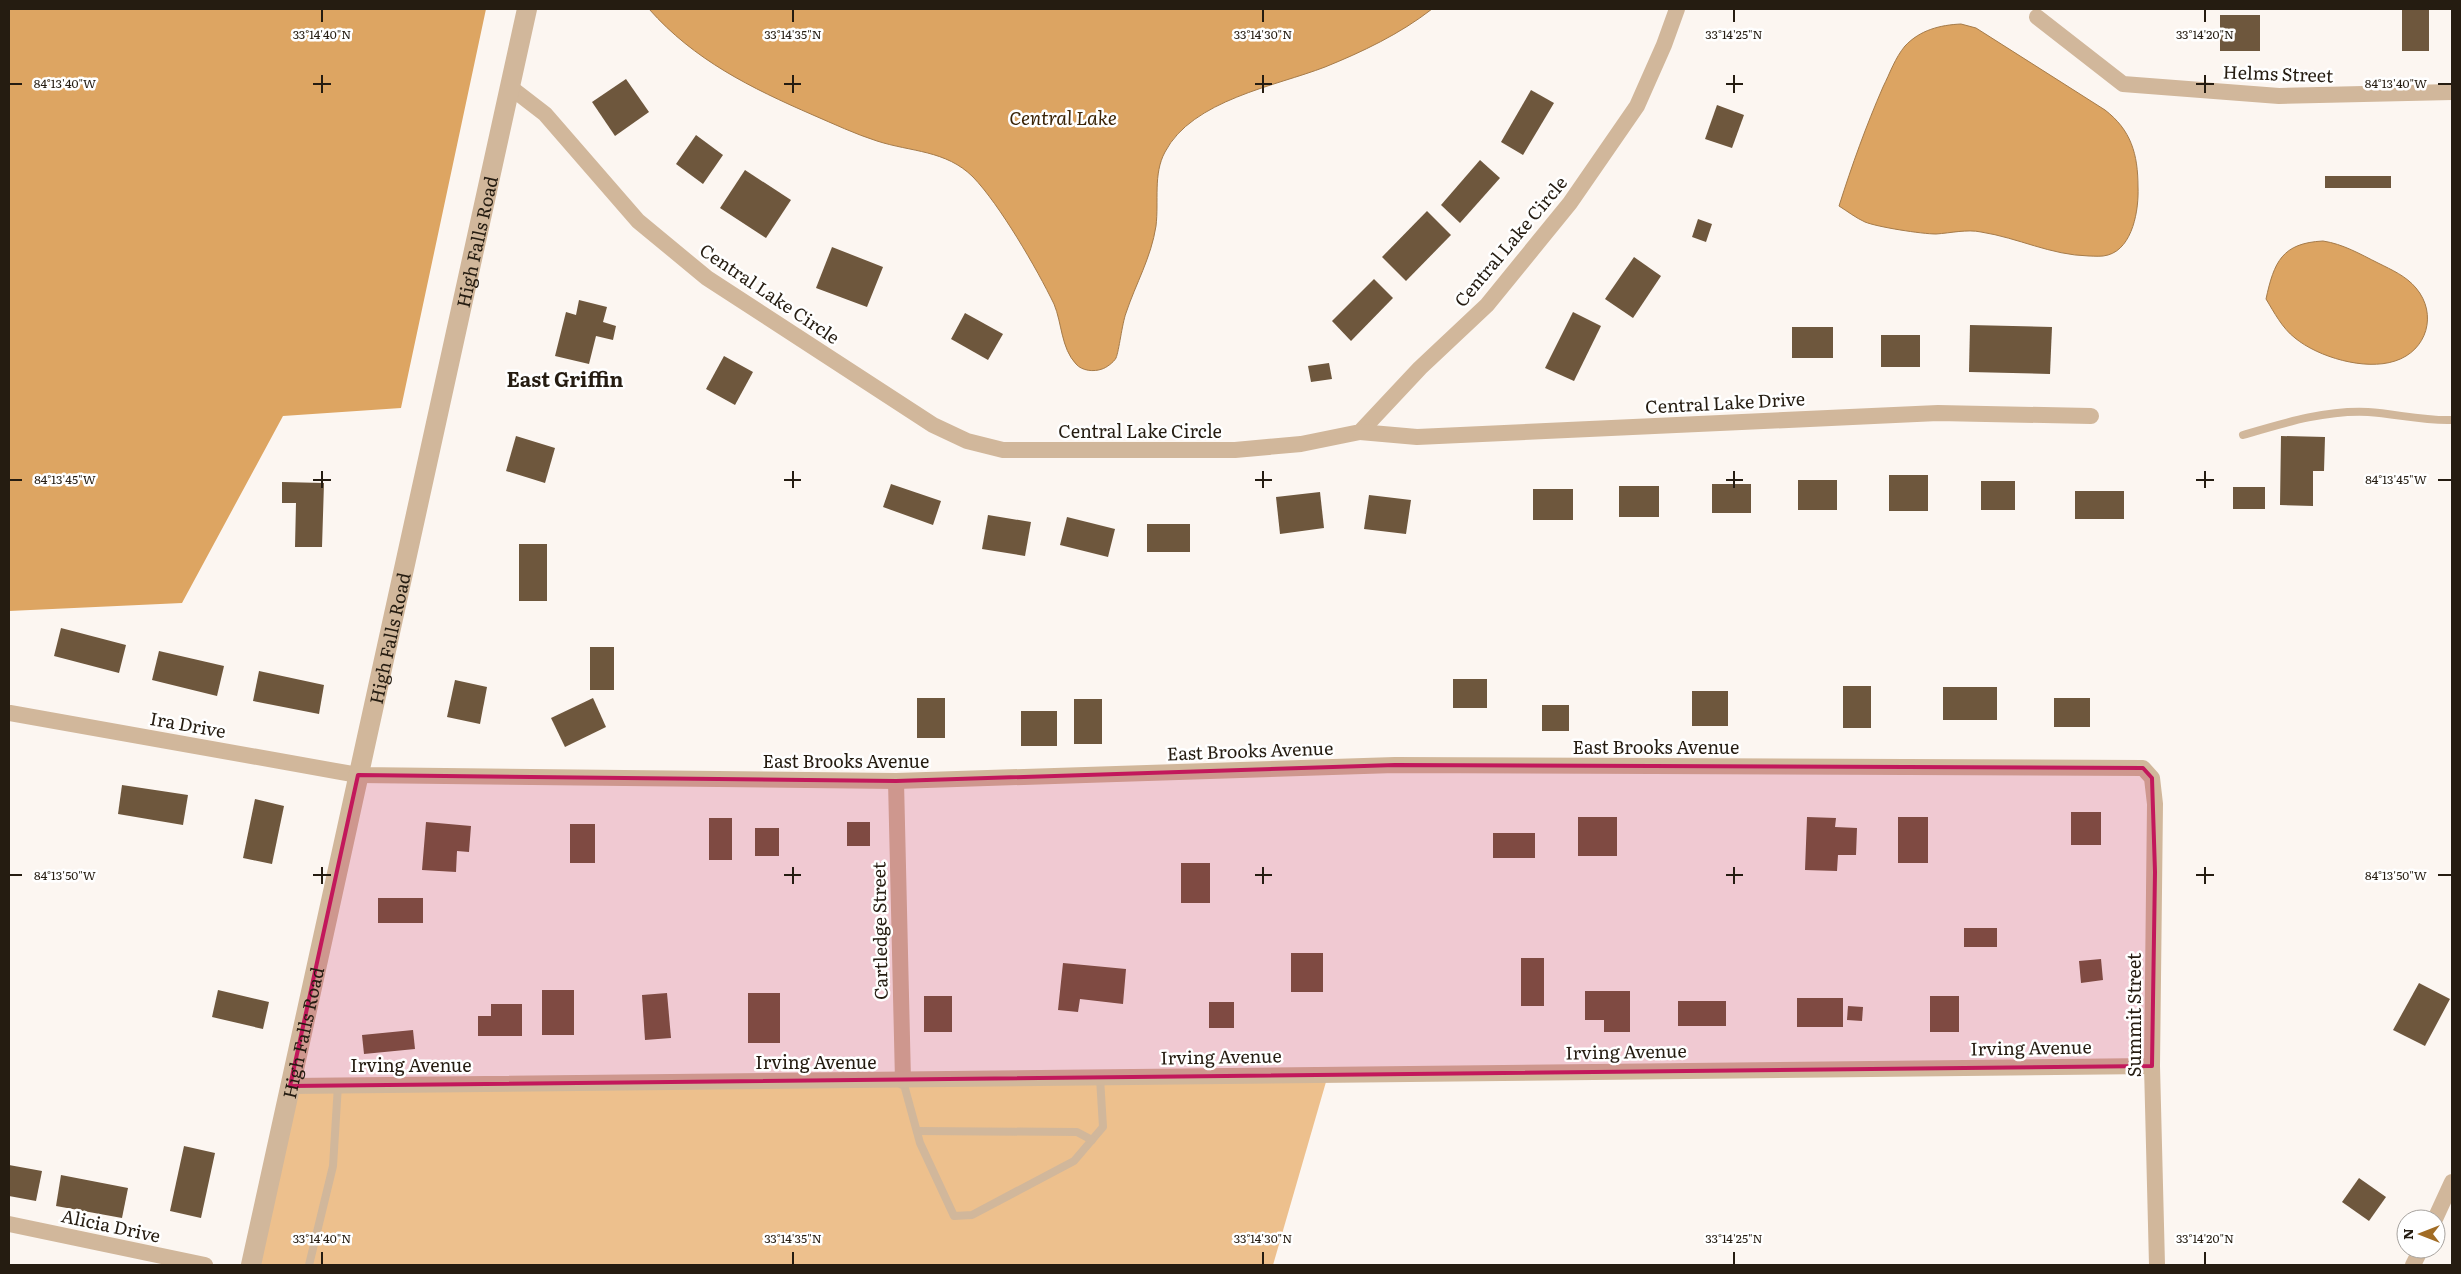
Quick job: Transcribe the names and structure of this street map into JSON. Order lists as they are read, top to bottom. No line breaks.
{"streets":{"street":["Helms Street","High Falls Road","Central Lake Circle","Central Lake Drive","Ira Drive","East Brooks Avenue","Cartledge Street","Summit Street","Irving Avenue","Alicia Drive"]},"crossings":[["High Falls Road","Central Lake Circle"],["High Falls Road","Ira Drive"],["High Falls Road","East Brooks Avenue"],["High Falls Road","Irving Avenue"],["Central Lake Circle","Central Lake Drive"],["Ira Drive","East Brooks Avenue"],["East Brooks Avenue","Cartledge Street"],["East Brooks Avenue","Summit Street"],["Cartledge Street","Irving Avenue"],["Summit Street","Irving Avenue"]],"districts":["East Griffin"],"water":["Central Lake"],"north":"left","coordinates":["33°14'40\"N","33°14'35\"N","33°14'30\"N","33°14'25\"N","33°14'20\"N","84°13'40\"W","84°13'45\"W","84°13'50\"W"]}
